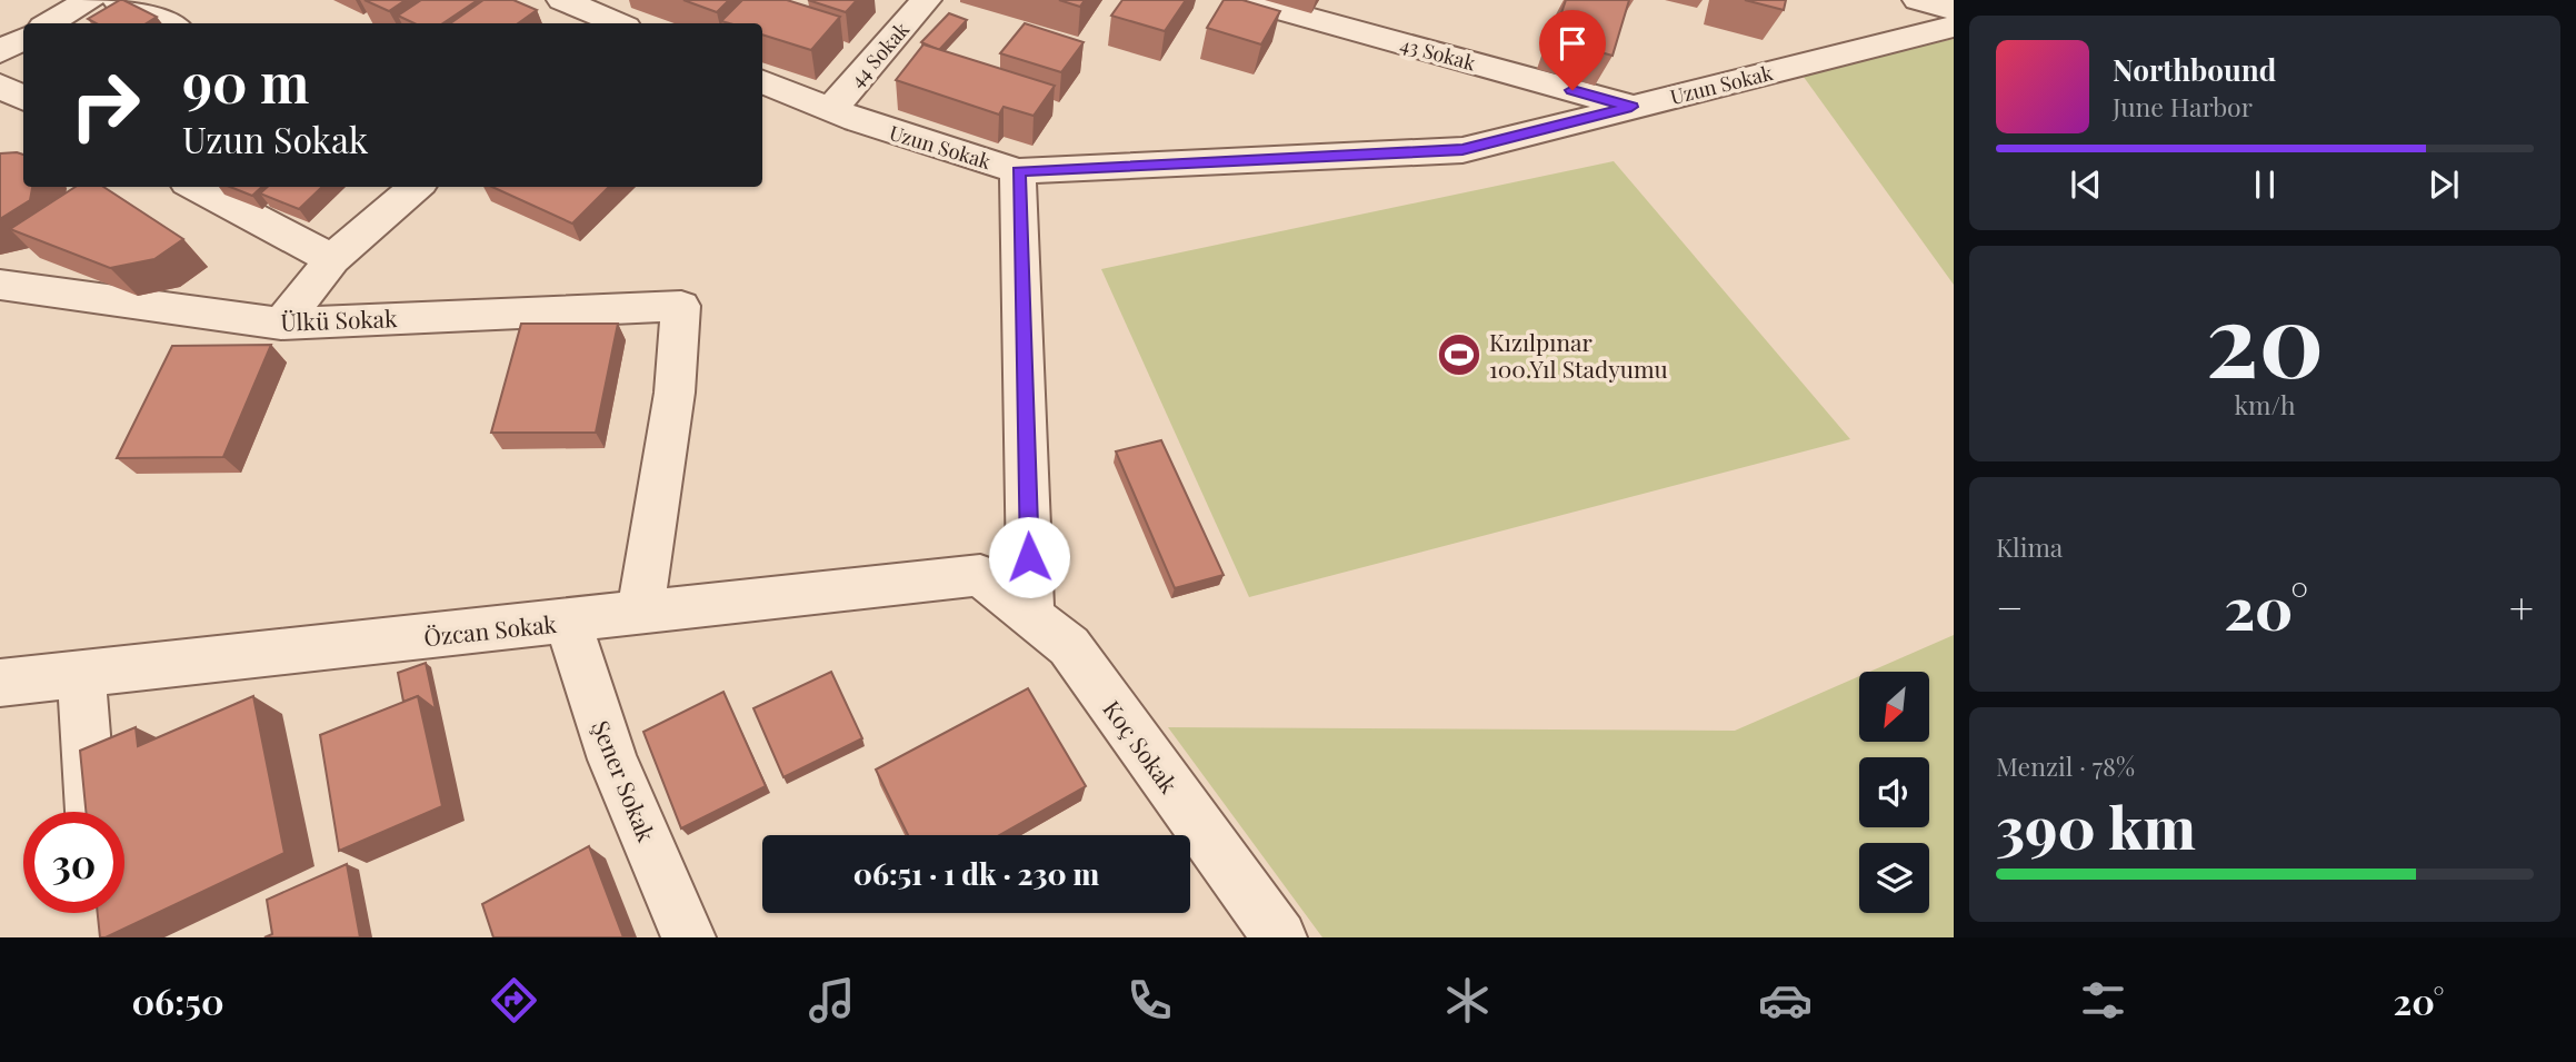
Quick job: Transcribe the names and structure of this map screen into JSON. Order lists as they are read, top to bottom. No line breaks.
{"streets":{"street":["43 Sokak","44 Sokak","Uzun Sokak","Ülkü Sokak","Özcan Sokak","Koç Sokak","Şener Sokak"]},"crossings":[["43 Sokak","Uzun Sokak"],["44 Sokak","Uzun Sokak"],["Ülkü Sokak","Özcan Sokak"],["Özcan Sokak","Koç Sokak"],["Özcan Sokak","Şener Sokak"]],"places":{"sports":["Kızılpınar 100.Yıl Stadyumu"]},"north":"bottom left","page":{"turn":["90 m","Uzun Sokak"],"song":["Northbound","June Harbor"],"tile":[["20","km/h"],"Klima",["Menzil · 78%","390 km"]],"heat":["−","20°","+"],"limit":"30","trip":"06:51 · 1 dk · 230 m","tabs":["06:50","20°"]}}
